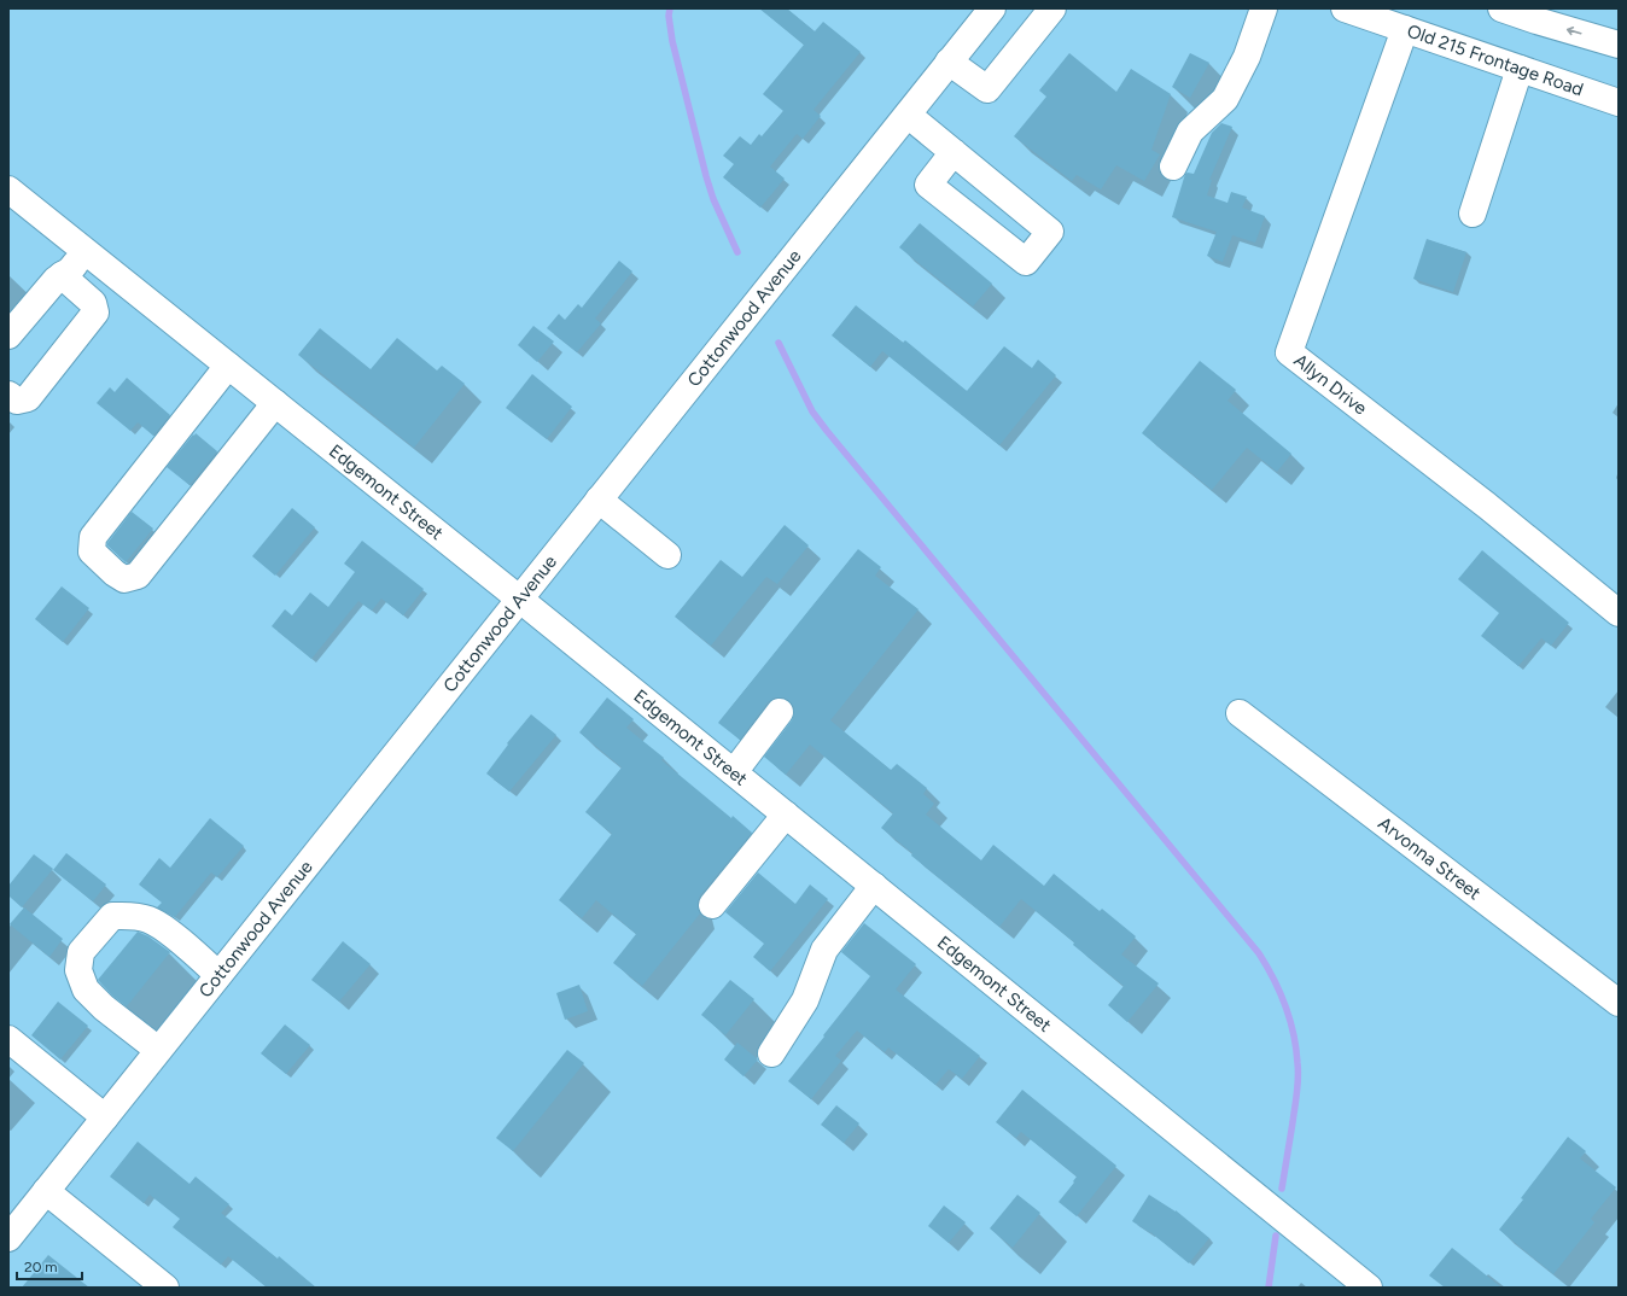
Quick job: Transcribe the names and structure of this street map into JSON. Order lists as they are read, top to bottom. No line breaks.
{"streets":{"street":["Old 215 Frontage Road","Cottonwood Avenue","Allyn Drive","Edgemont Street","Arvonna Street"]},"crossings":[["Old 215 Frontage Road","Allyn Drive"],["Cottonwood Avenue","Edgemont Street"]],"scale_bar":"20 m"}
